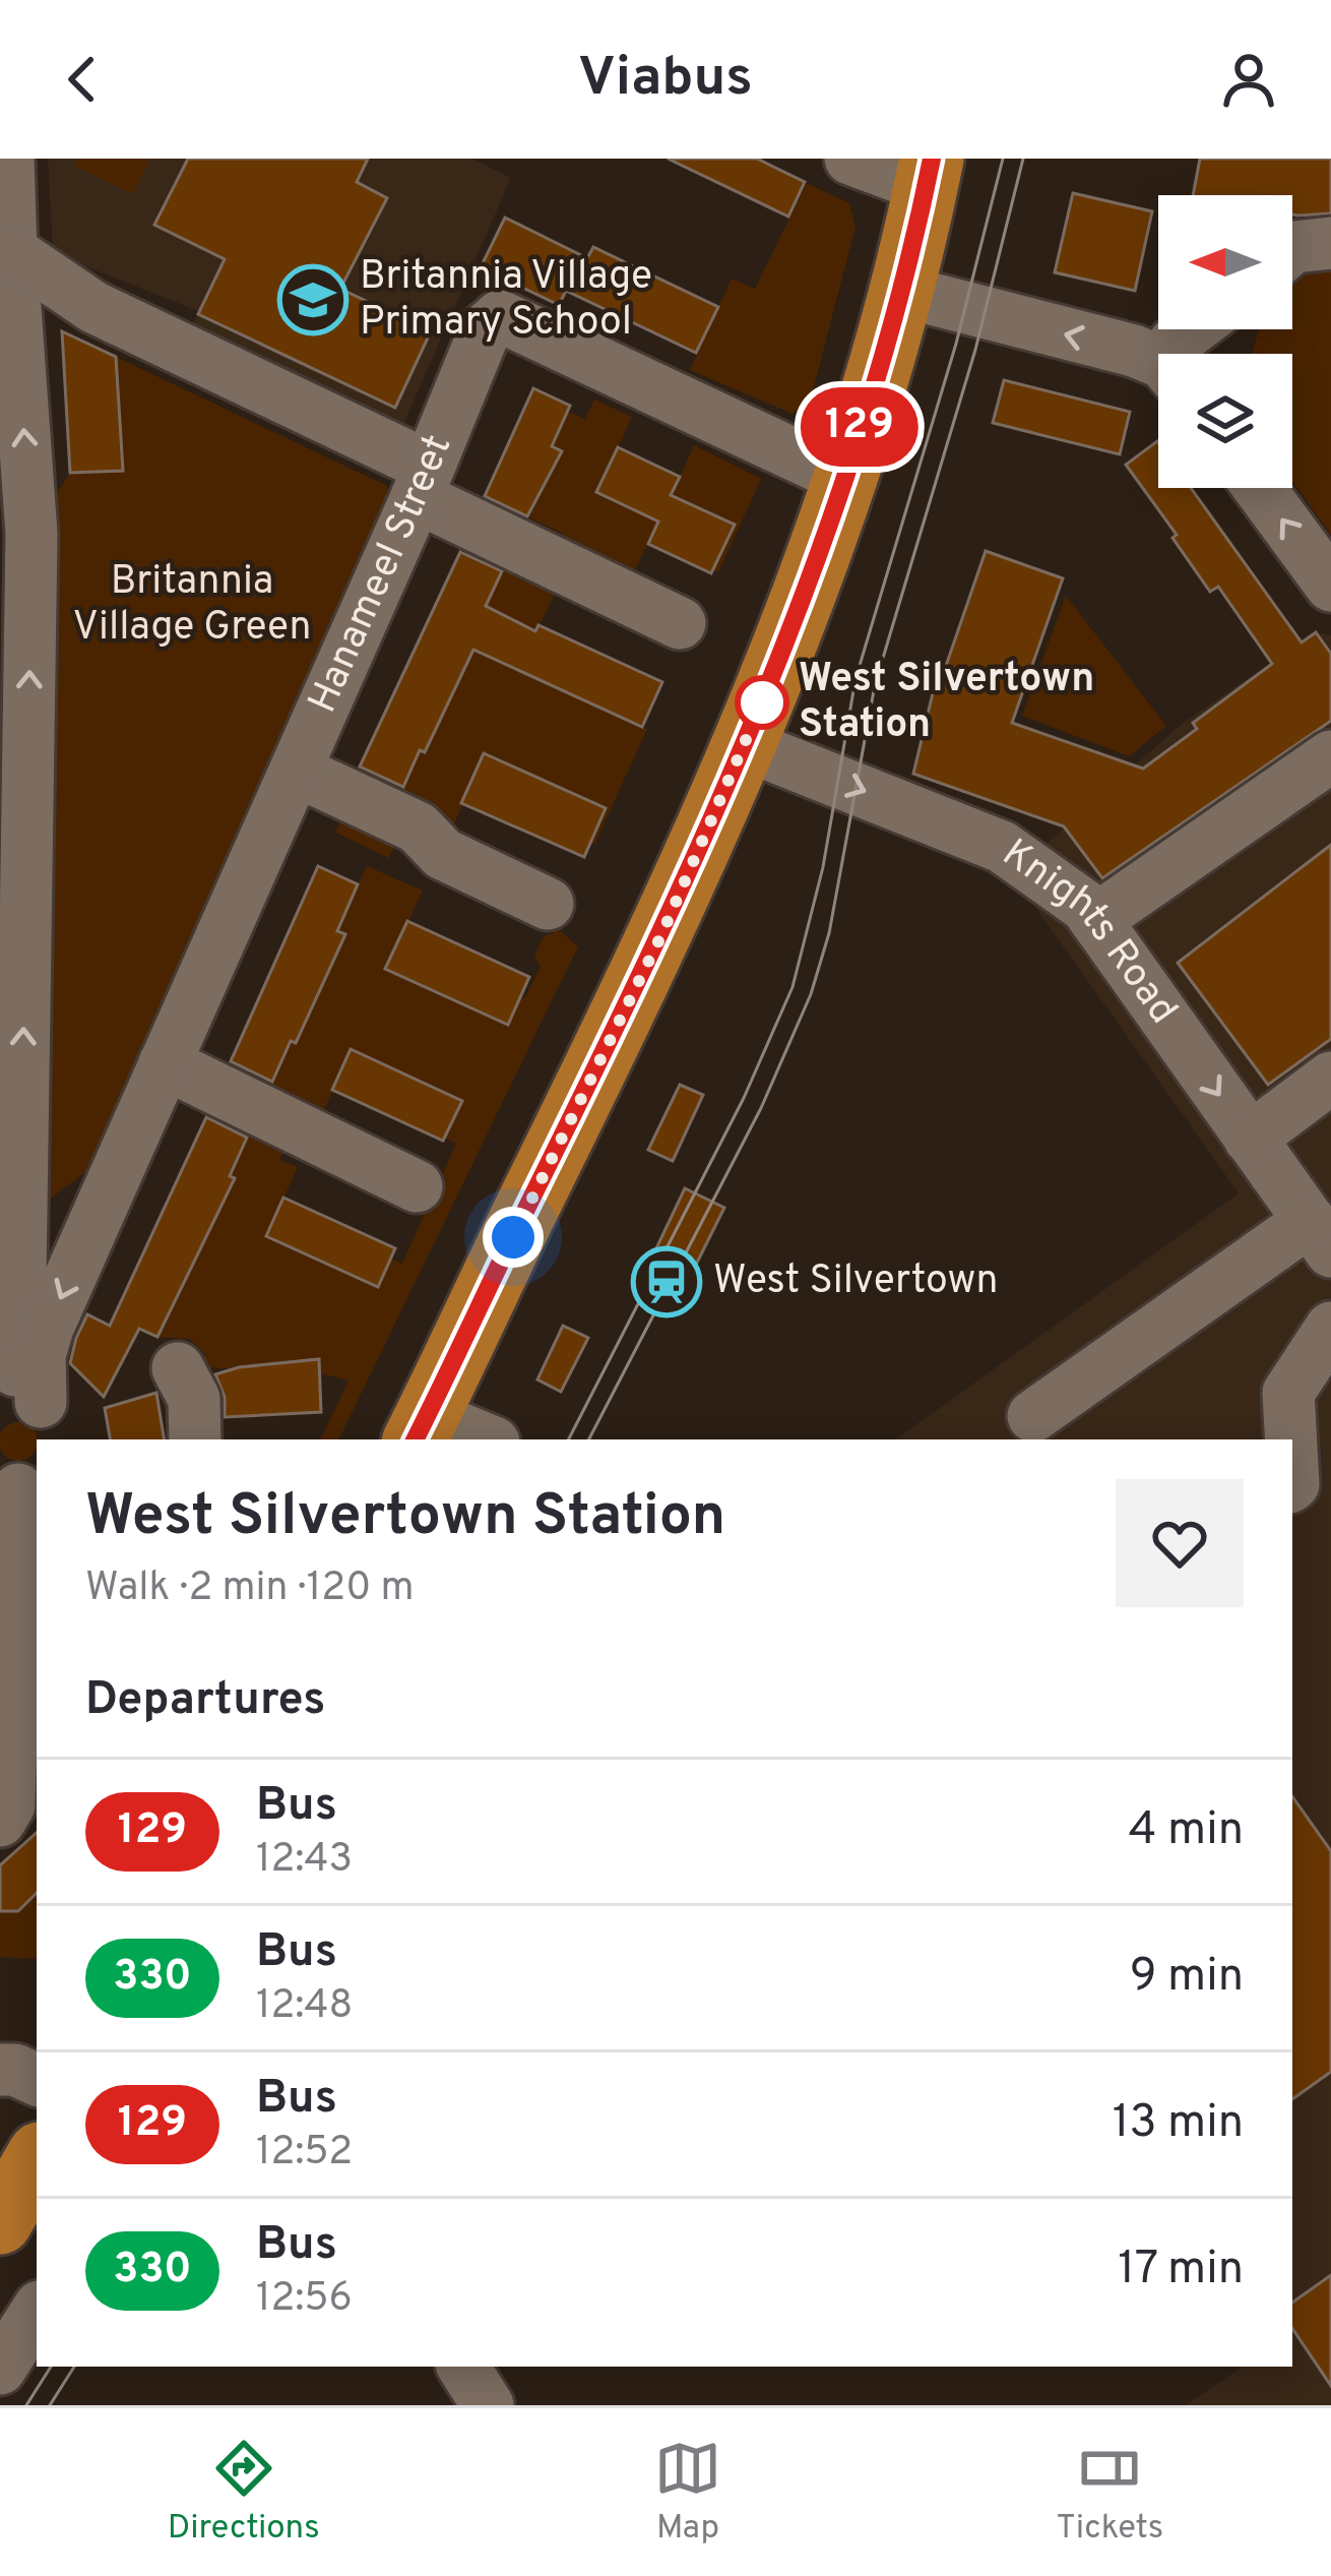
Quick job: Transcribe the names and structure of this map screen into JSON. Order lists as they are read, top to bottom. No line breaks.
{"streets":{"street":["Hanameel Street","Knights Road"]},"one_way":["Knights Road"],"parks":["Britannia Village Green"],"places":{"school or university":["Britannia Village Primary School"],"other":["West Silvertown Station"],"station":["West Silvertown"]},"lines":["bus line 129"],"north":"left","page":{"header":"Viabus","on_map":"129","heading":[["West Silvertown Station","Walk · 2 min · 120 m"],"Departures"],"list":[{"mark":"129","name":"Bus","note":"12:43","value":"4 min"},{"mark":"330","name":"Bus","note":"12:48","value":"9 min"},{"mark":"129","name":"Bus","note":"12:52","value":"13 min"},{"mark":"330","name":"Bus","note":"12:56","value":"17 min"}],"tabs":["Directions","Map","Tickets"]}}
